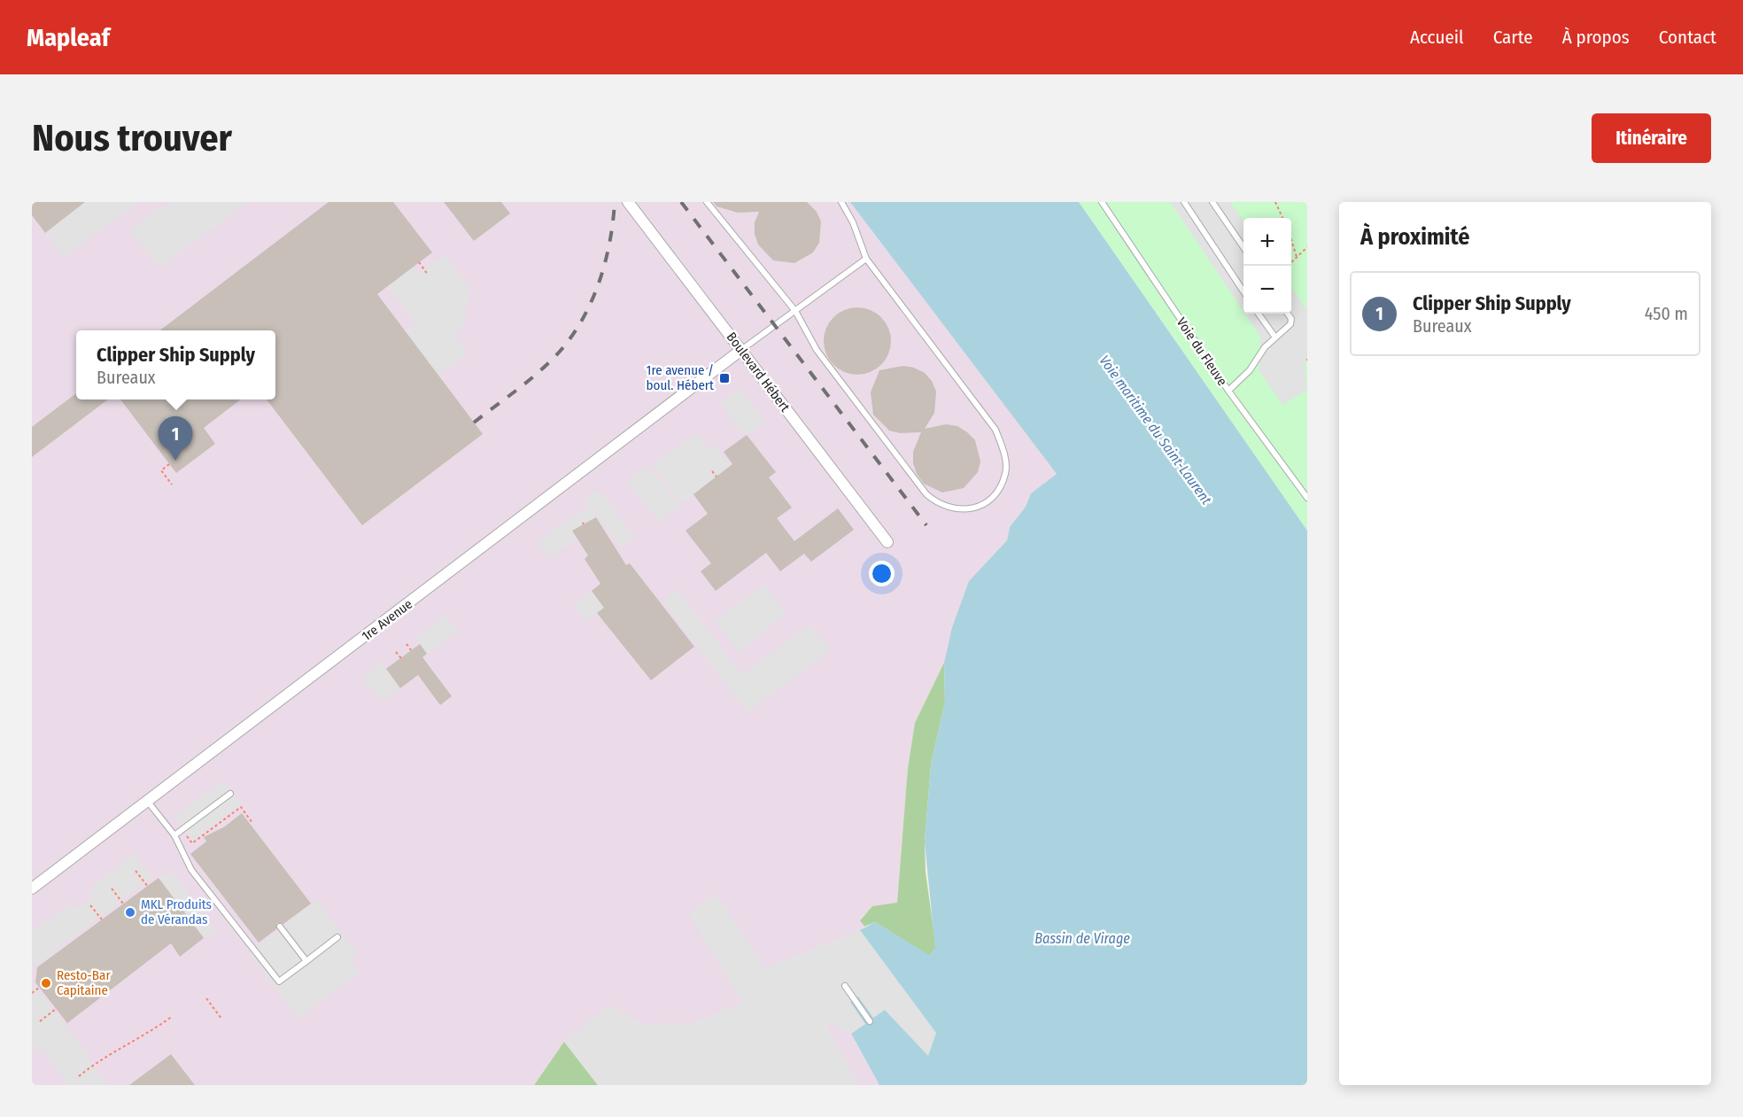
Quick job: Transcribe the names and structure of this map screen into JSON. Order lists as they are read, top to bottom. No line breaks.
{"streets":{"street":["Boulevard Hébert","1re Avenue"],"lane":["Voie du Fleuve"]},"crossings":[["Boulevard Hébert","1re Avenue"]],"water":["Voie maritime du Saint-Laurent","Bassin de Virage"],"places":{"transit":["1re avenue / boul. Hébert"],"other":["MKL Produits de Vérandas","Resto-Bar Capitaine"]},"page":{"header":"Mapleaf","nav":["Accueil","Carte","À propos","Contact"],"buttons":"Itinéraire","title":"Nous trouver","heading":"À proximité","map_buttons":["+","−"],"list":[{"mark":"1","name":"Clipper Ship Supply","note":"Bureaux","value":"450 m"}],"popup":["Clipper Ship Supply","Bureaux"],"pins":"1"}}
